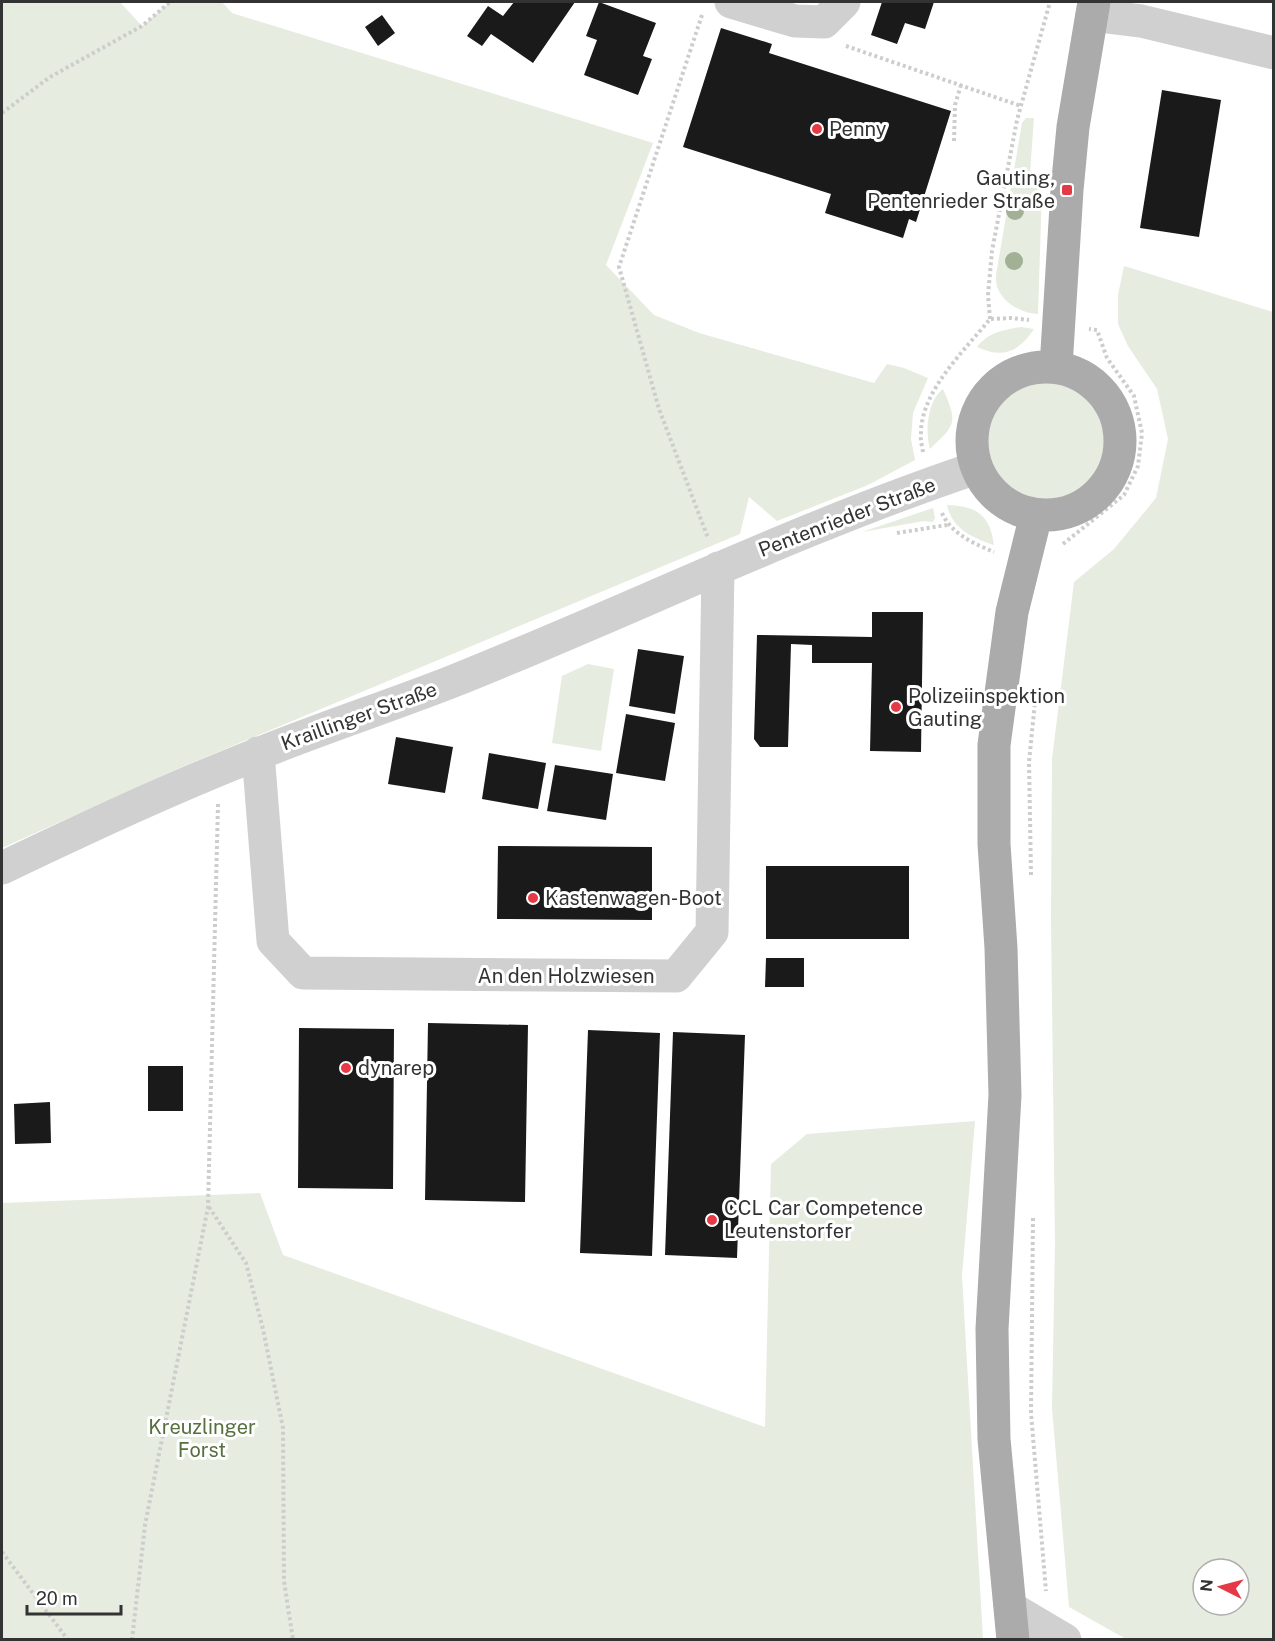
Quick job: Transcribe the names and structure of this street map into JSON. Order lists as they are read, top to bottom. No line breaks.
{"streets":{"street":["Pentenrieder Straße","Kraillinger Straße","An den Holzwiesen"]},"crossings":[["Pentenrieder Straße","Kraillinger Straße"],["Pentenrieder Straße","An den Holzwiesen"],["Kraillinger Straße","An den Holzwiesen"]],"parks":["Kreuzlinger Forst"],"places":{"other":["Penny","Polizeiinspektion Gauting","Kastenwagen-Boot","dynarep","CCL Car Competence Leutenstorfer"],"transit":["Gauting, Pentenrieder Straße"]},"scale_bar":"20 m","north":"left"}
